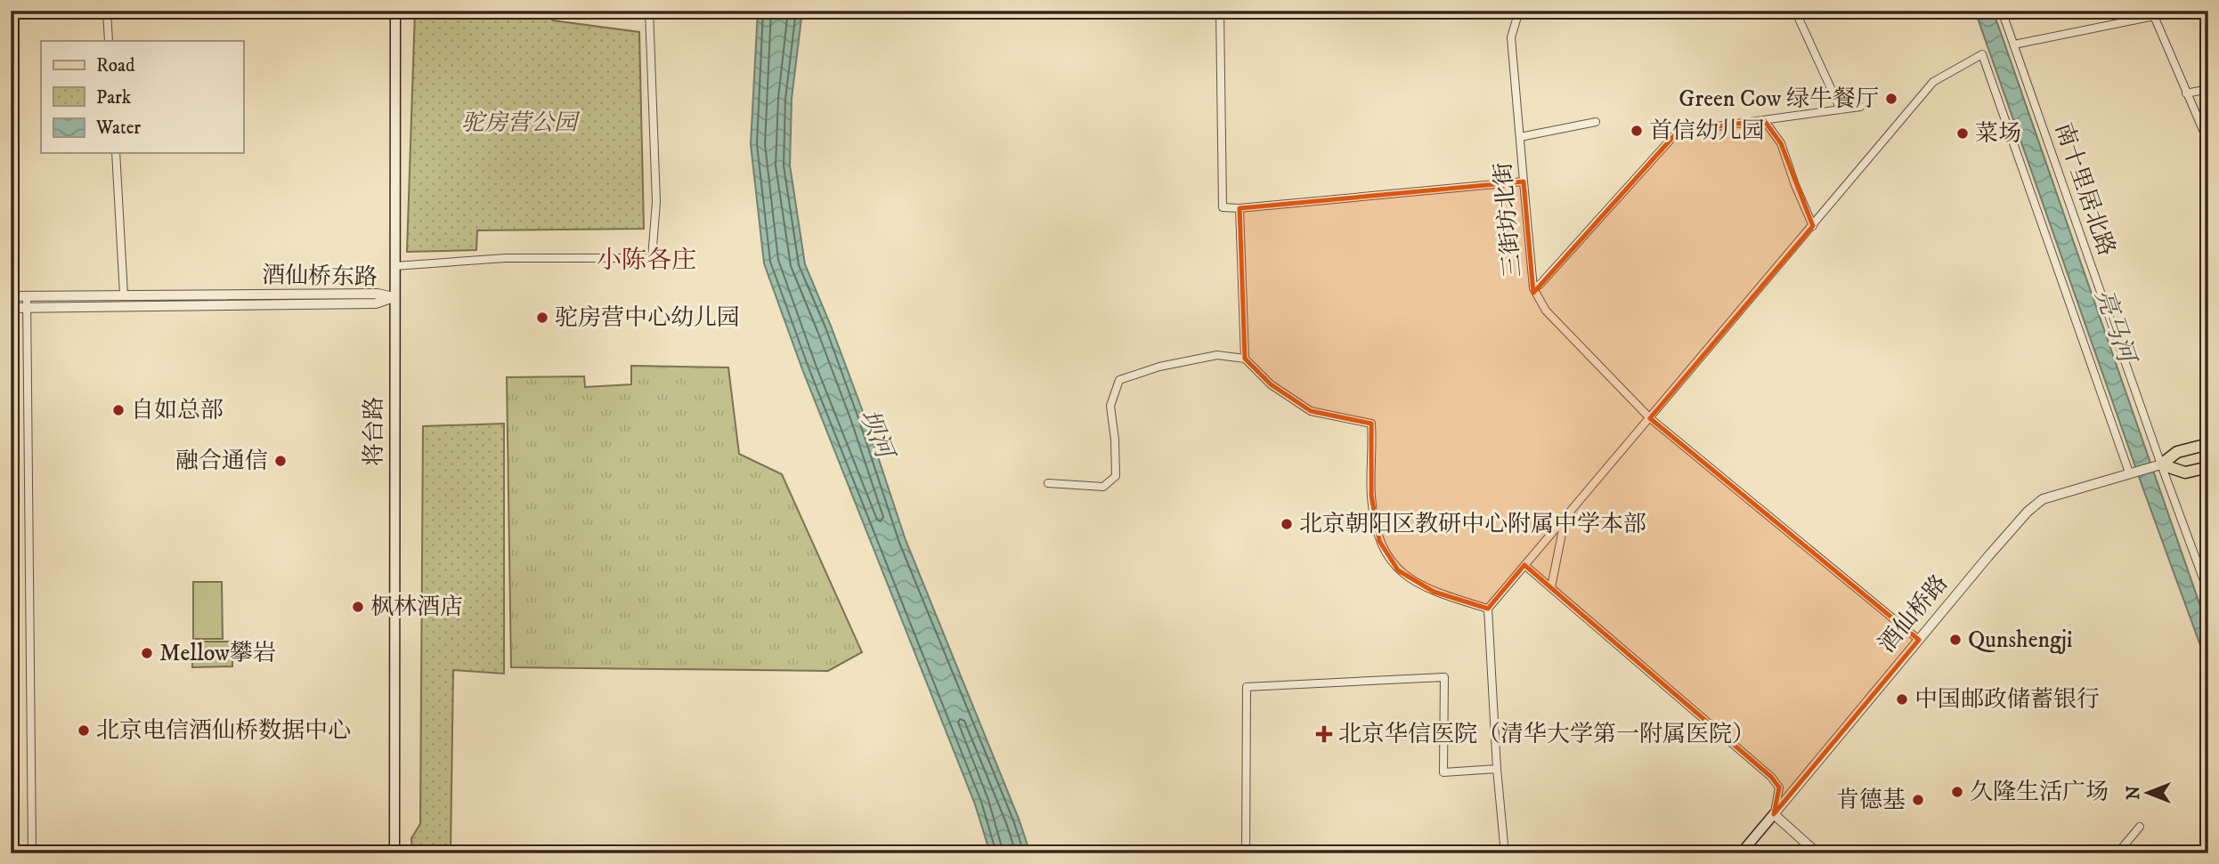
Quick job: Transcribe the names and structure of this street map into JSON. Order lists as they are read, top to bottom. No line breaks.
{"streets":{"main road":["将台路","酒仙桥路"],"street":["南十里居北路","三街坊北街","酒仙桥东路"]},"crossings":[["南十里居北路","酒仙桥路"],["三街坊北街","酒仙桥路"],["酒仙桥东路","将台路"]],"districts":["小陈各庄"],"water":["亮马河","坝河"],"parks":["驼房营公园"],"places":{"other":["Green Cow 绿牛餐厅","首信幼儿园","菜场","驼房营中心幼儿园","自如总部","融合通信","北京朝阳区教研中心附属中学本部","枫林酒店","Qunshengji","Mellow攀岩","中国邮政储蓄银行","北京电信酒仙桥数据中心","久隆生活广场","肯德基"],"health":["北京华信医院（清华大学第一附属医院）"]},"legend":["Road","Park","Water"],"north":"left"}
